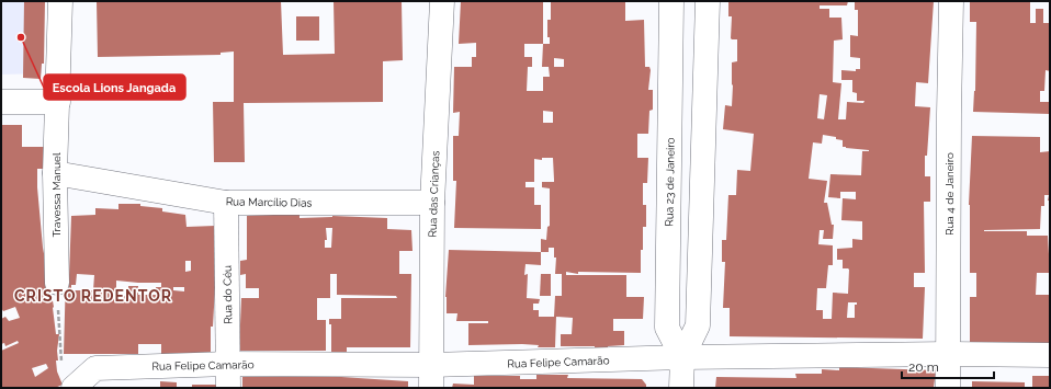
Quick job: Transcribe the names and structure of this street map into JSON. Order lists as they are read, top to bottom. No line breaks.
{"streets":{"street":["Rua 23 de Janeiro","Rua das Crianças","Rua 4 de Janeiro","Travessa Manuel","Rua Marcílio Dias","Rua do Céu","Rua Felipe Camarão"]},"crossings":[["Rua 23 de Janeiro","Rua Felipe Camarão"],["Rua das Crianças","Rua Marcílio Dias"],["Rua das Crianças","Rua Felipe Camarão"],["Rua 4 de Janeiro","Rua Felipe Camarão"],["Travessa Manuel","Rua Marcílio Dias"],["Rua Marcílio Dias","Rua do Céu"],["Rua do Céu","Rua Felipe Camarão"]],"districts":["CRISTO REDENTOR"],"places":["Escola Lions Jangada"],"scale_bar":"20 m"}
